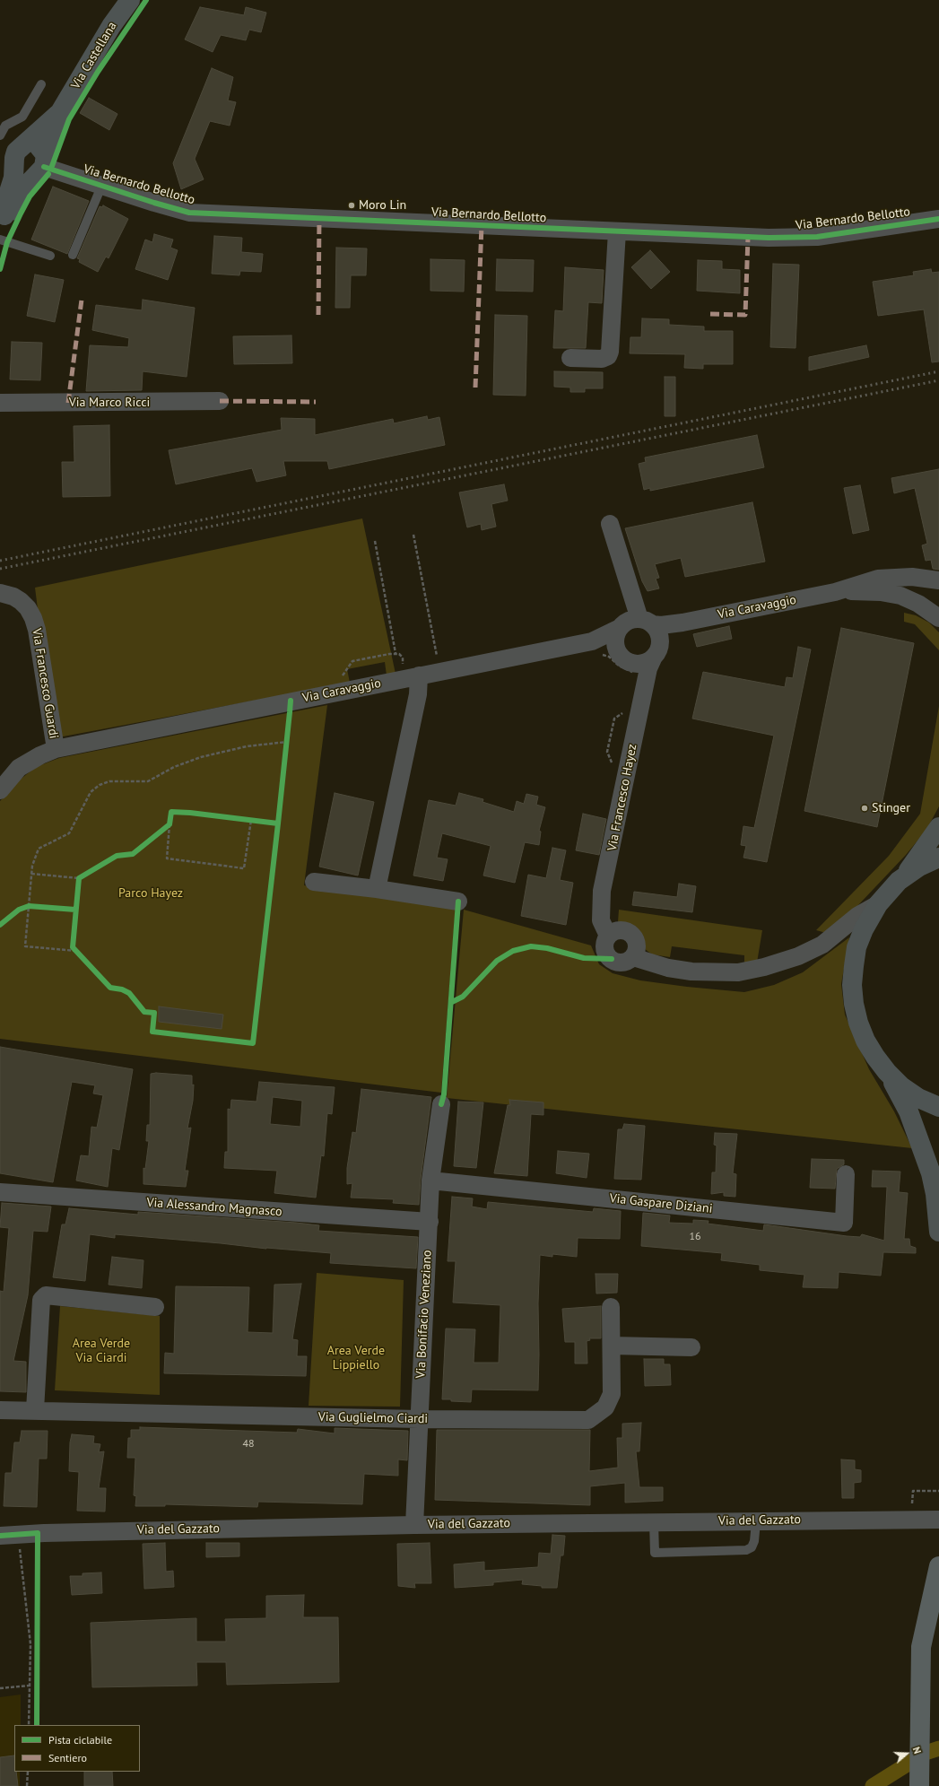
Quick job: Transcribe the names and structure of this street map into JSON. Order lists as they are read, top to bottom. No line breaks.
{"streets":{"main road":["Via Castellana"],"street":["Via Bernardo Bellotto","Via Marco Ricci","Via Caravaggio","Via Francesco Guardi","Via Francesco Hayez","Via Gaspare Diziani","Via Alessandro Magnasco","Via Bonifacio Veneziano","Via Guglielmo Ciardi","Via del Gazzato"]},"crossings":[["Via Castellana","Via Bernardo Bellotto"],["Via Caravaggio","Via Francesco Guardi"],["Via Caravaggio","Via Francesco Hayez"],["Via Gaspare Diziani","Via Bonifacio Veneziano"],["Via Alessandro Magnasco","Via Bonifacio Veneziano"],["Via Bonifacio Veneziano","Via Guglielmo Ciardi"],["Via Bonifacio Veneziano","Via del Gazzato"]],"parks":["Parco Hayez","Area Verde Via Ciardi","Area Verde Lippiello"],"places":["Moro Lin","Stinger"],"house_numbers":["16","48"],"legend":["Pista ciclabile","Sentiero"],"north":"right"}
